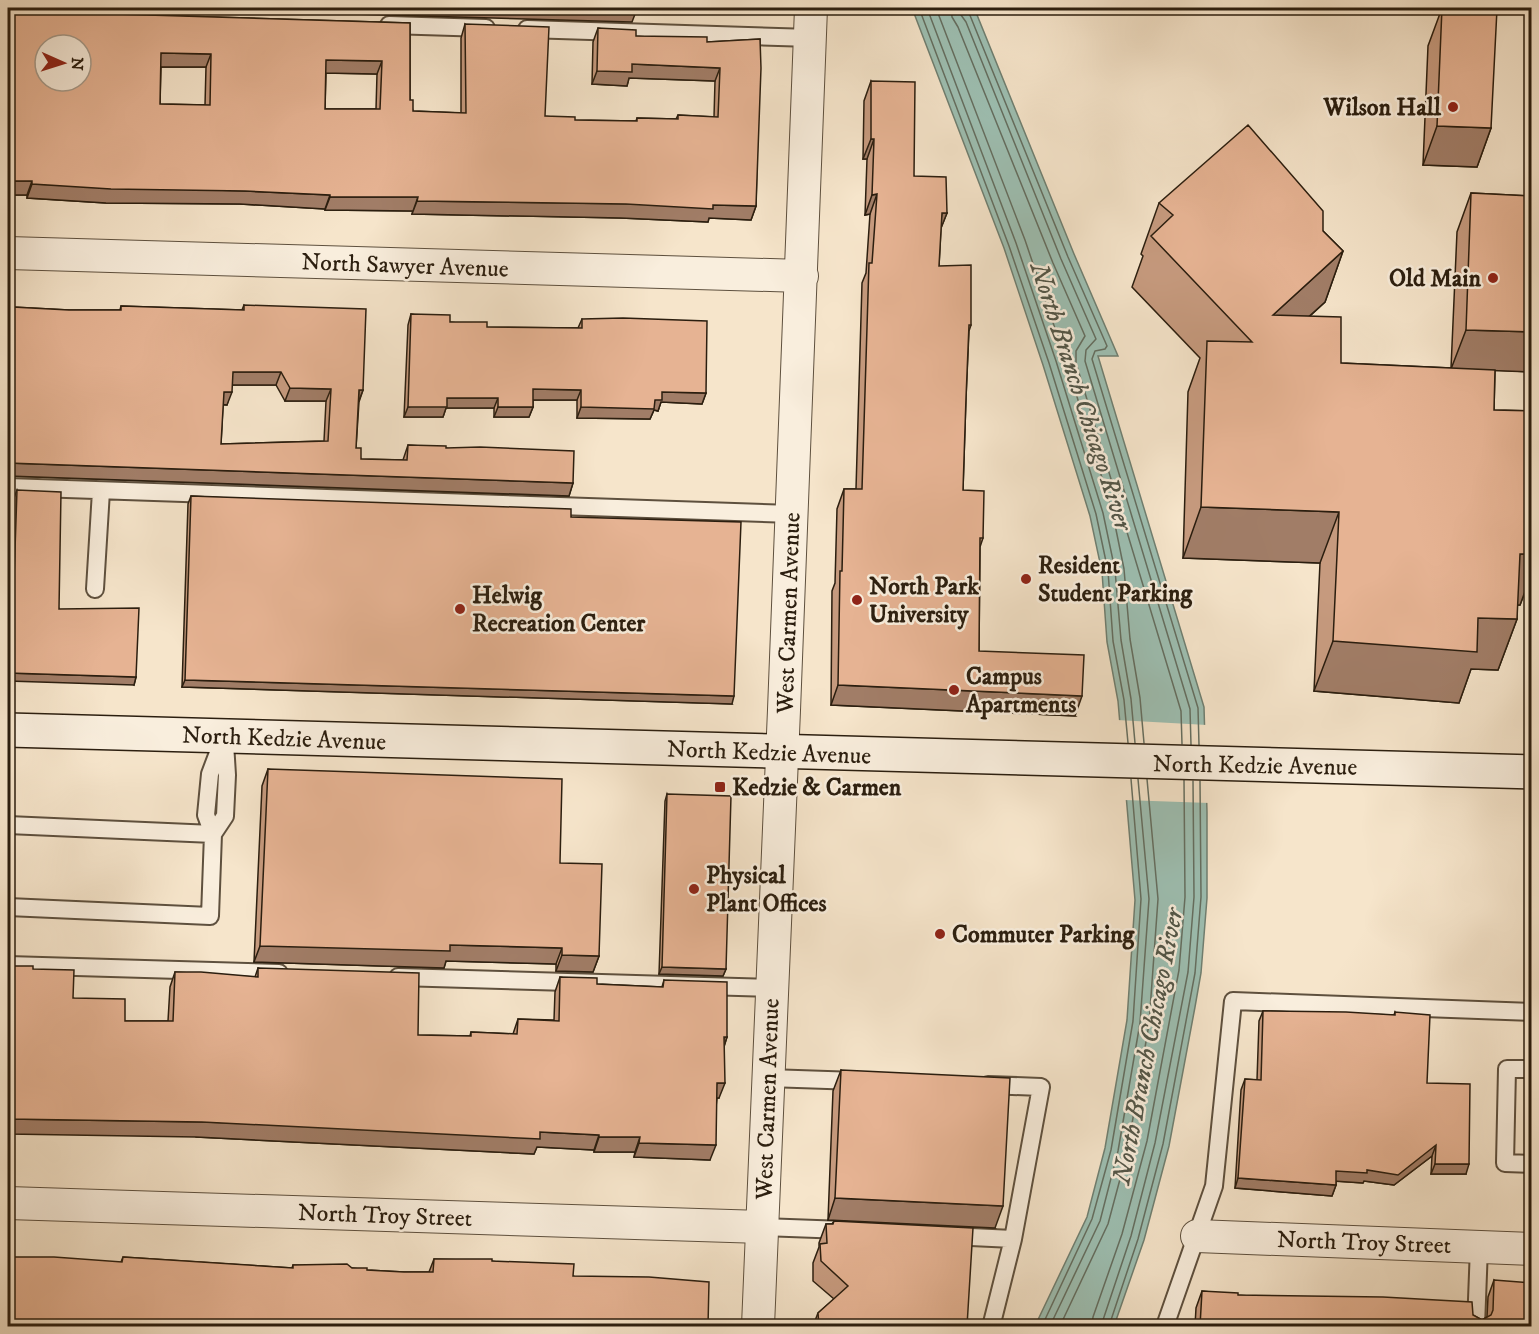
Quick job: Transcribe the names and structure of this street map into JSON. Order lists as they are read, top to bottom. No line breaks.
{"streets":{"main road":["North Kedzie Avenue"],"street":["North Sawyer Avenue","West Carmen Avenue","North Troy Street"]},"crossings":[["North Sawyer Avenue","West Carmen Avenue"],["West Carmen Avenue","North Kedzie Avenue"],["West Carmen Avenue","North Troy Street"]],"water":["North Branch Chicago River"],"places":{"other":["Wilson Hall","Old Main","Resident Student Parking","North Park University","Helwig Recreation Center","Campus Apartments","Physical Plant Offices","Commuter Parking"],"transit":["Kedzie & Carmen"]},"north":"right"}
